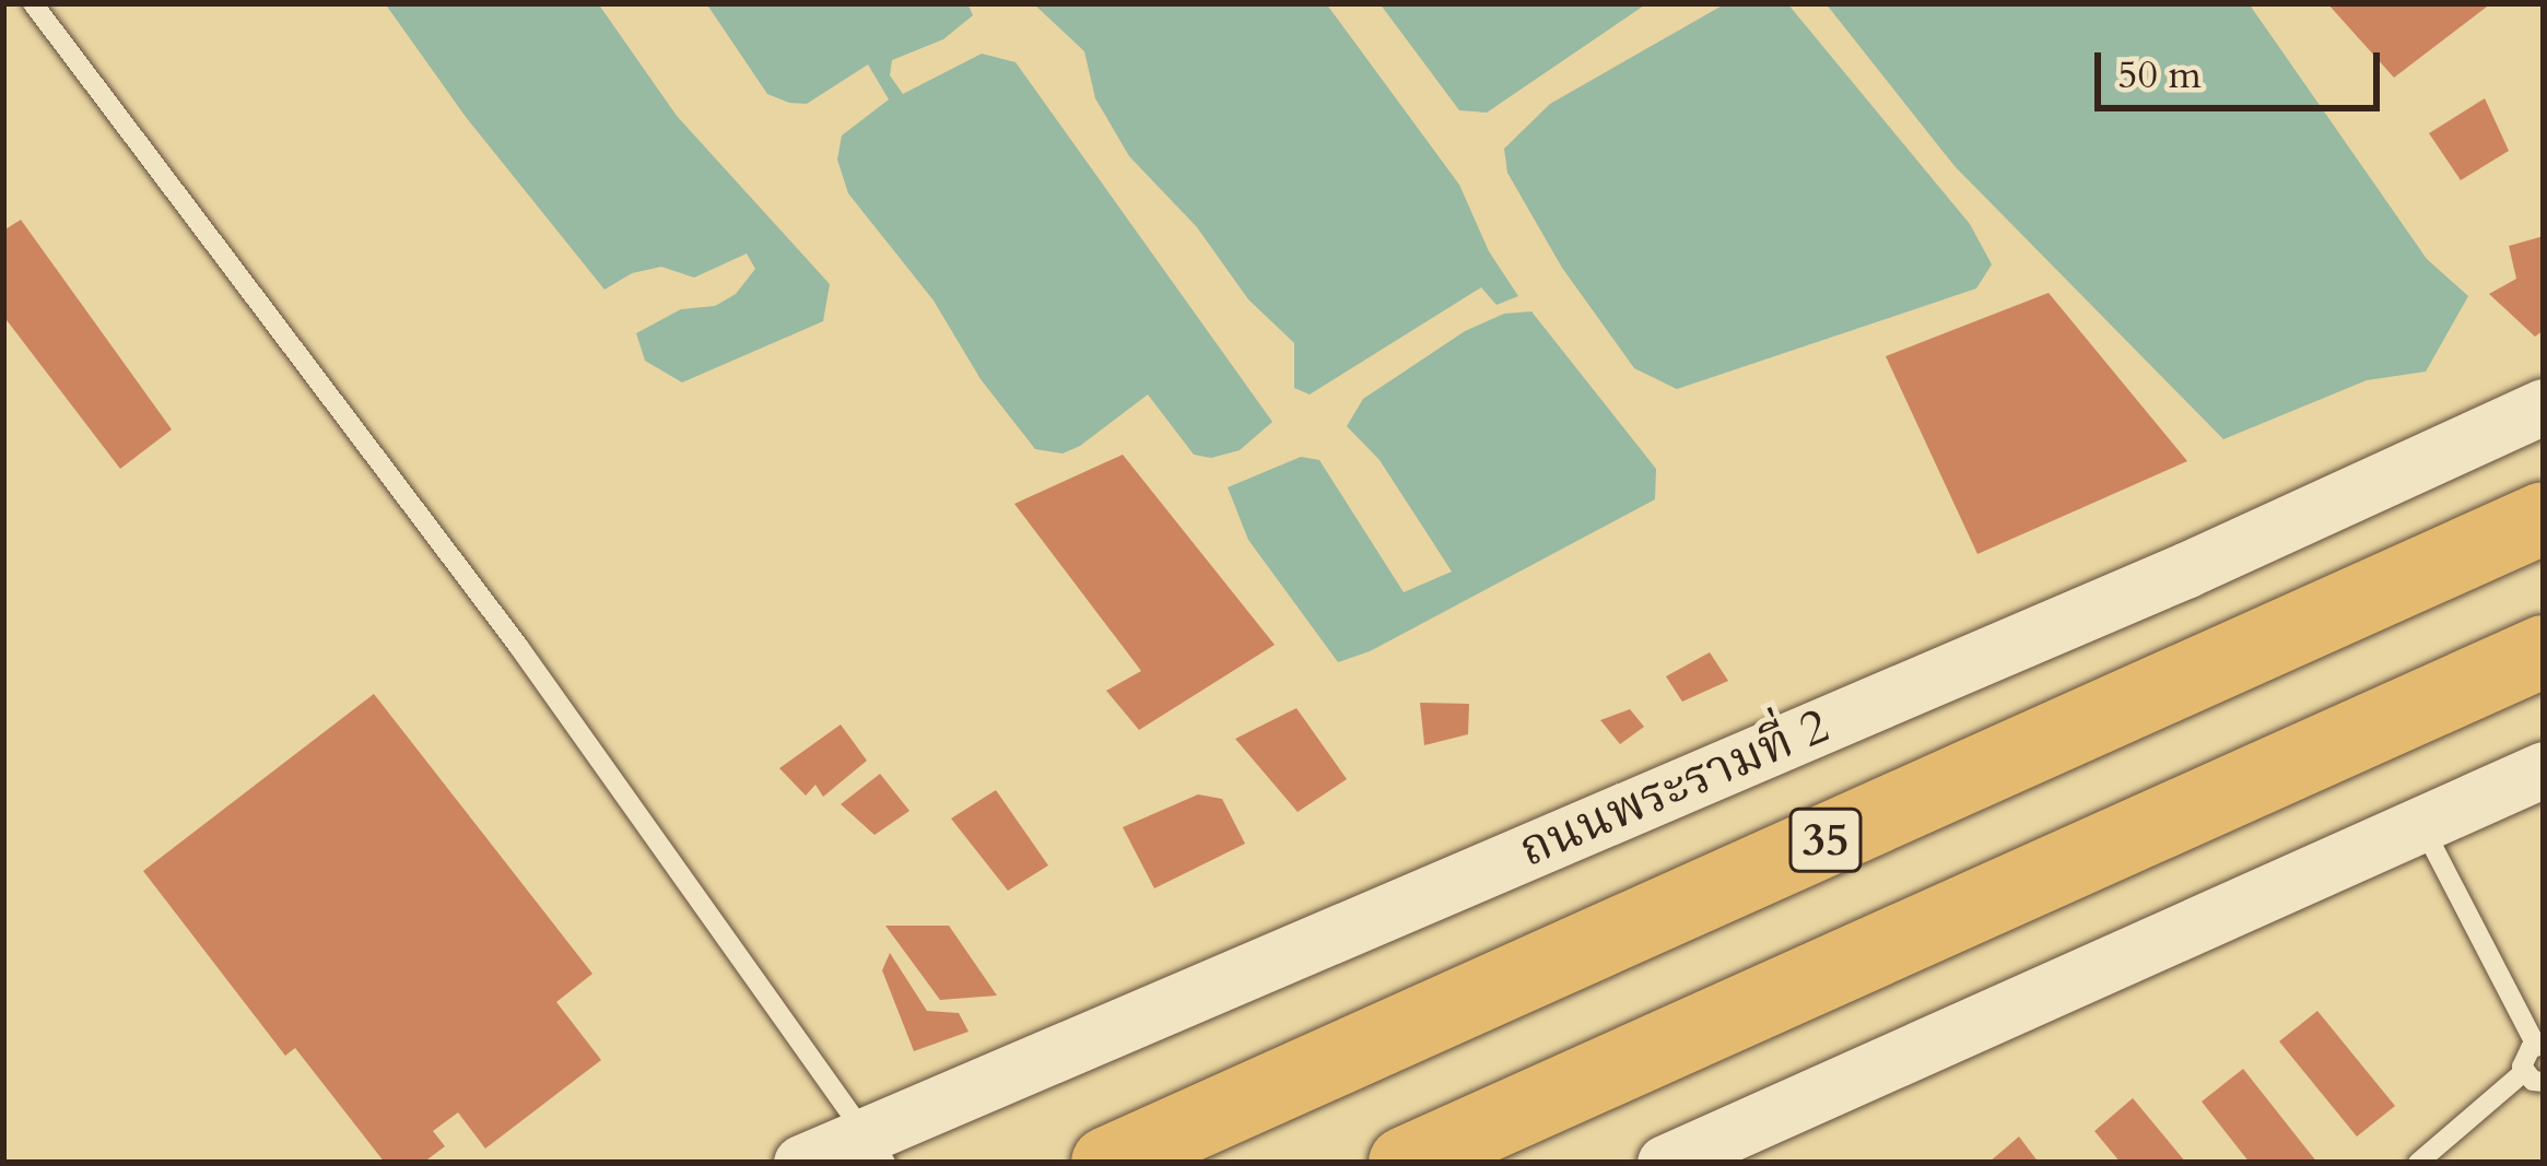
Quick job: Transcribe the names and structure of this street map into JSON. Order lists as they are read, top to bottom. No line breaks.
{"streets":{"highway":["35"],"main road":["ถนนพระรามที่ 2"]},"scale_bar":"50 m"}
